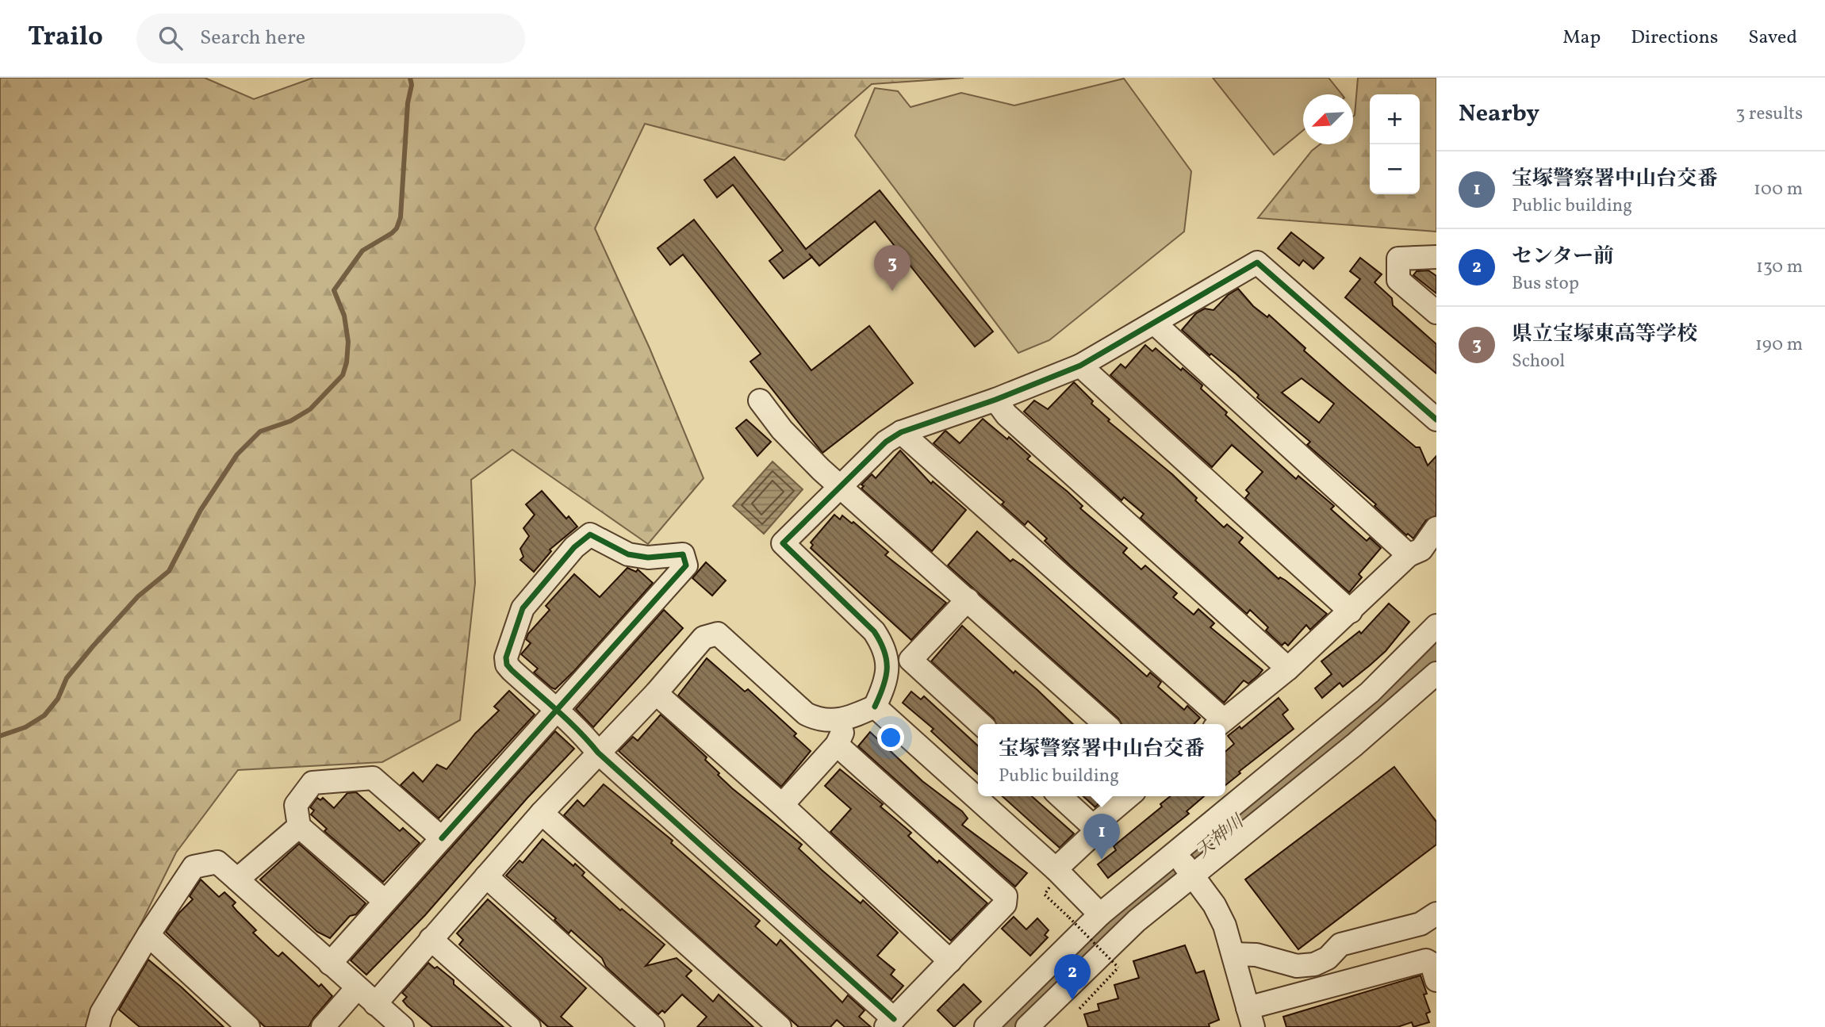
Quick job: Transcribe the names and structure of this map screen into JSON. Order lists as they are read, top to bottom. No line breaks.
{"water":["天神川"],"north":"bottom left","page":{"header":"Trailo","search":"Search here","nav":["Map","Directions","Saved"],"heading":["Nearby","3 results"],"map_buttons":["+","−"],"list":[{"mark":"1","name":"宝塚警察署中山台交番","note":"Public building","value":"100 m"},{"mark":"2","name":"センター前","note":"Bus stop","value":"130 m"},{"mark":"3","name":"県立宝塚東高等学校","note":"School","value":"190 m"}],"pins":["3","1","2"],"popup":["宝塚警察署中山台交番","Public building"]}}
